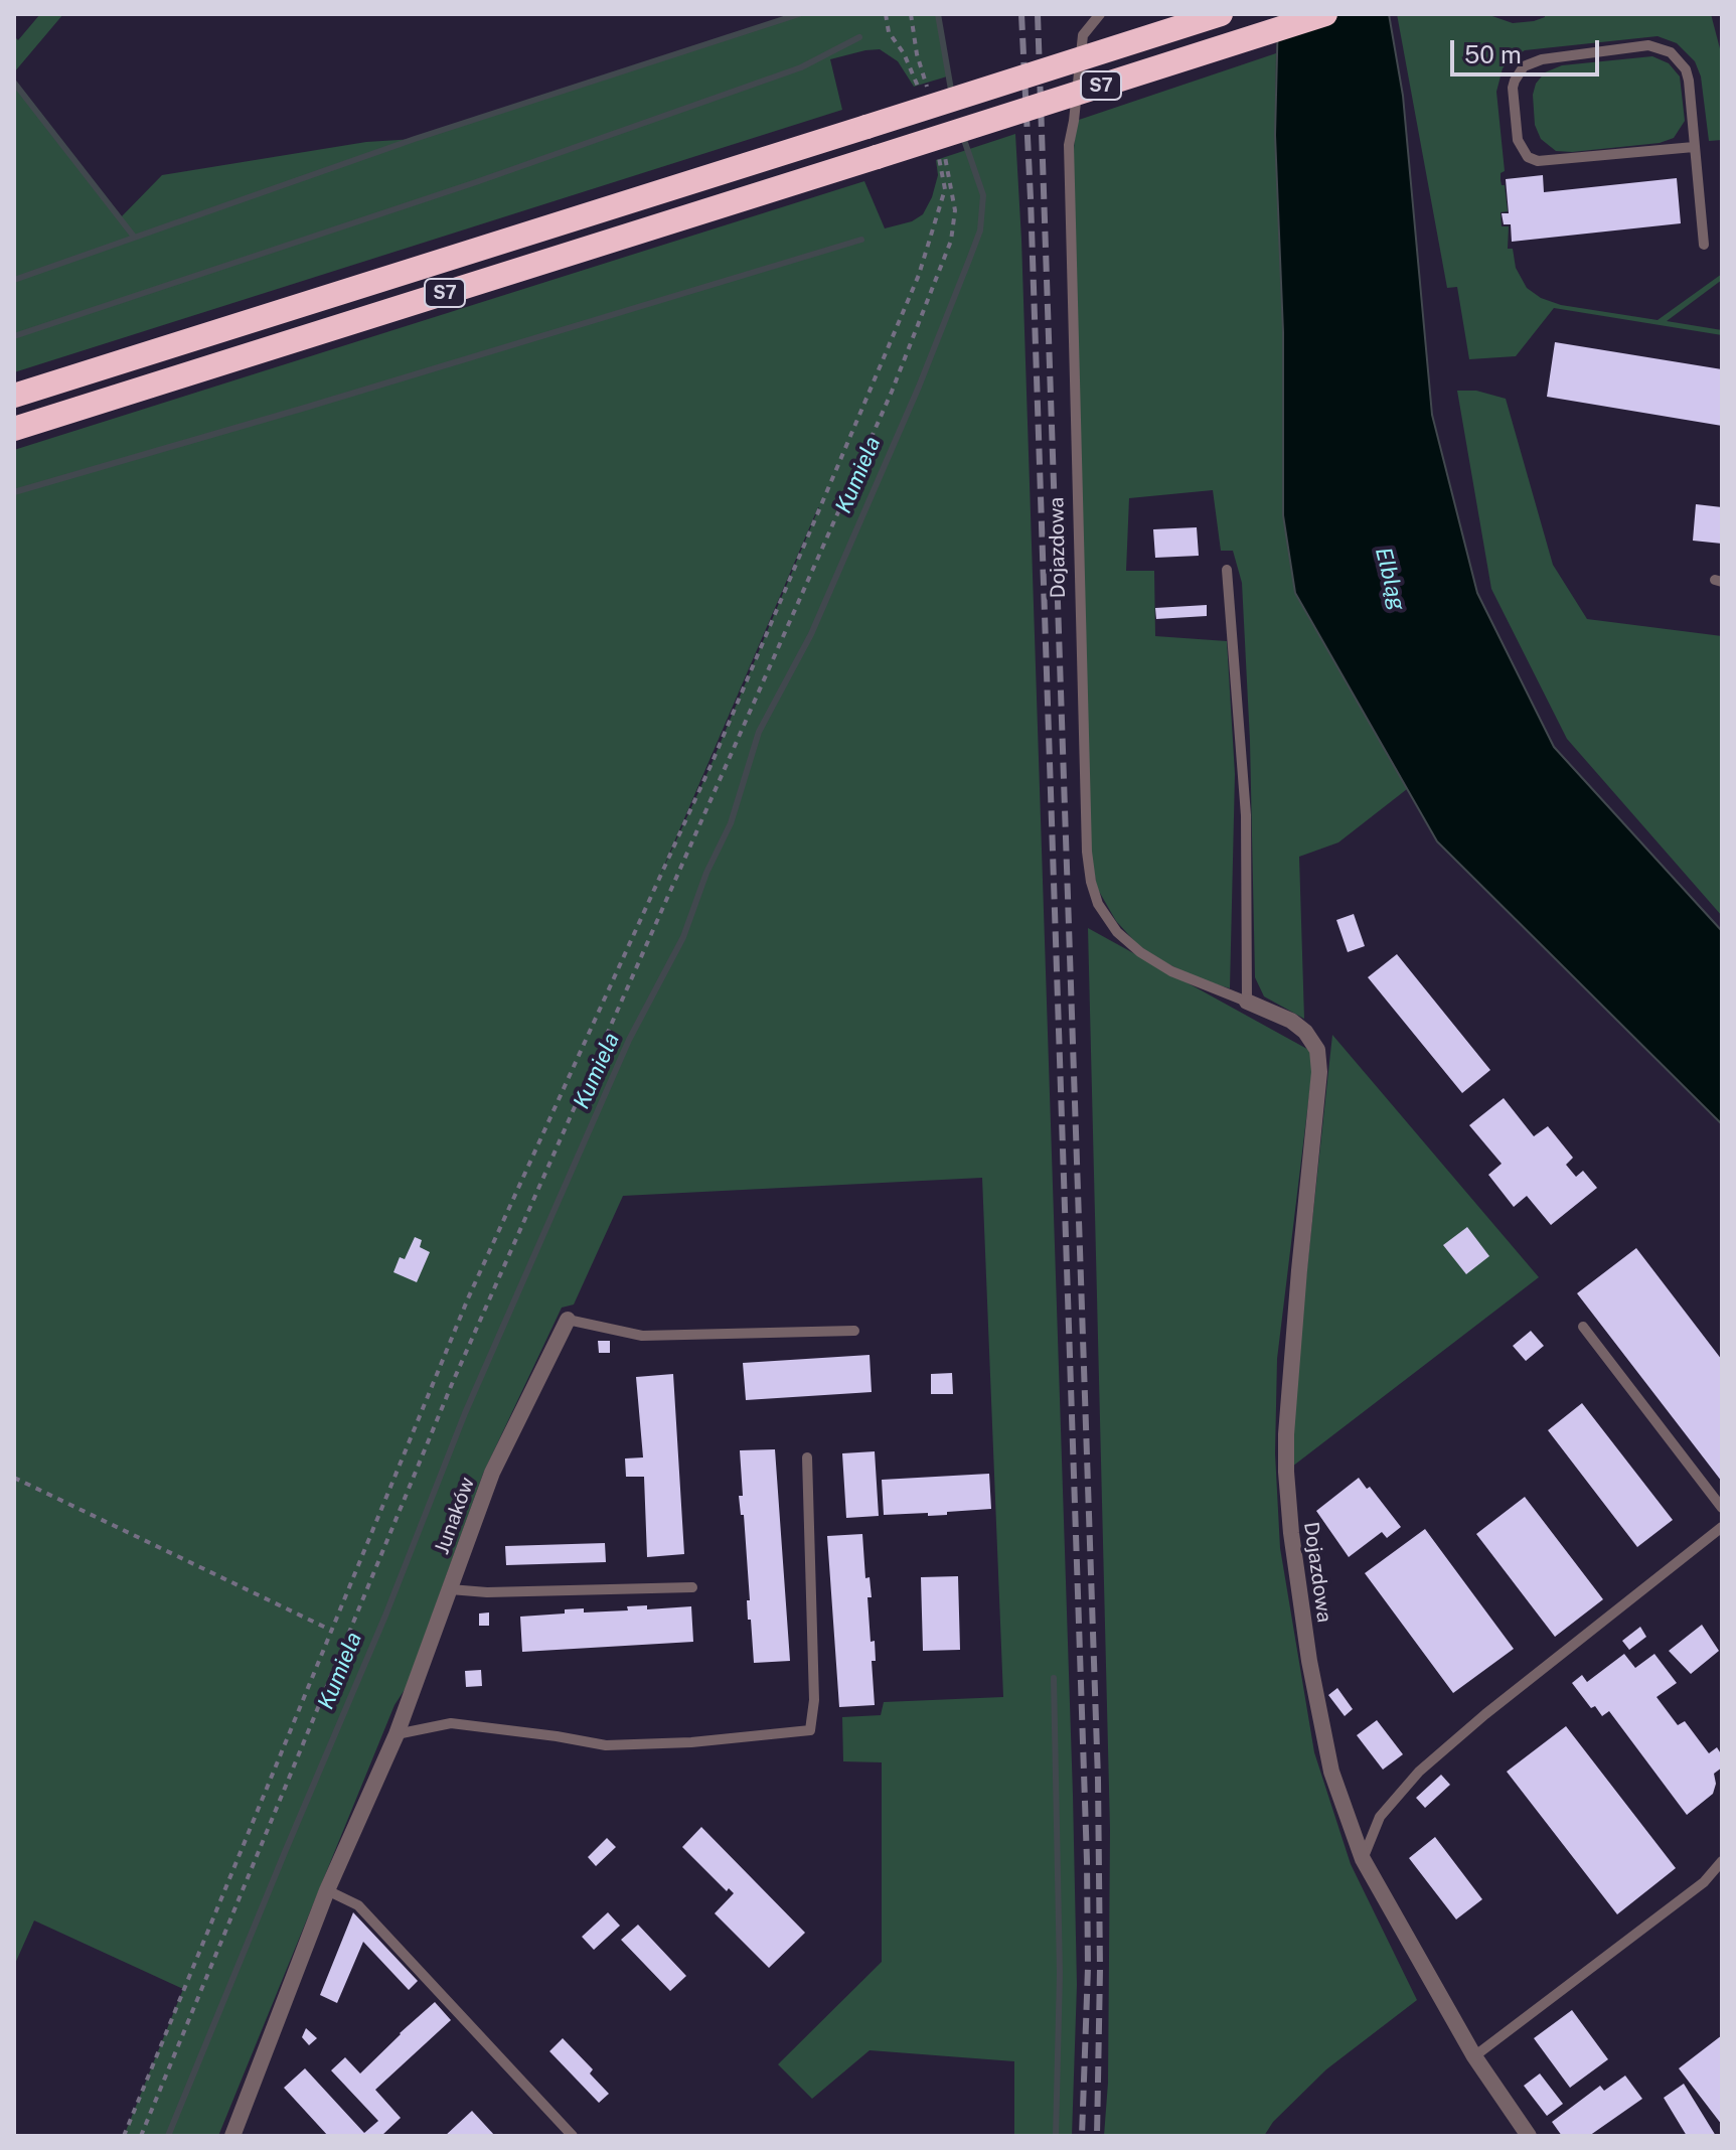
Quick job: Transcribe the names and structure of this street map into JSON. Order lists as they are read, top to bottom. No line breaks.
{"streets":{"highway":["S7"],"street":["Dojazdowa","Junaków"]},"water":["Kumiela","Elbląg"],"scale_bar":"50 m"}
